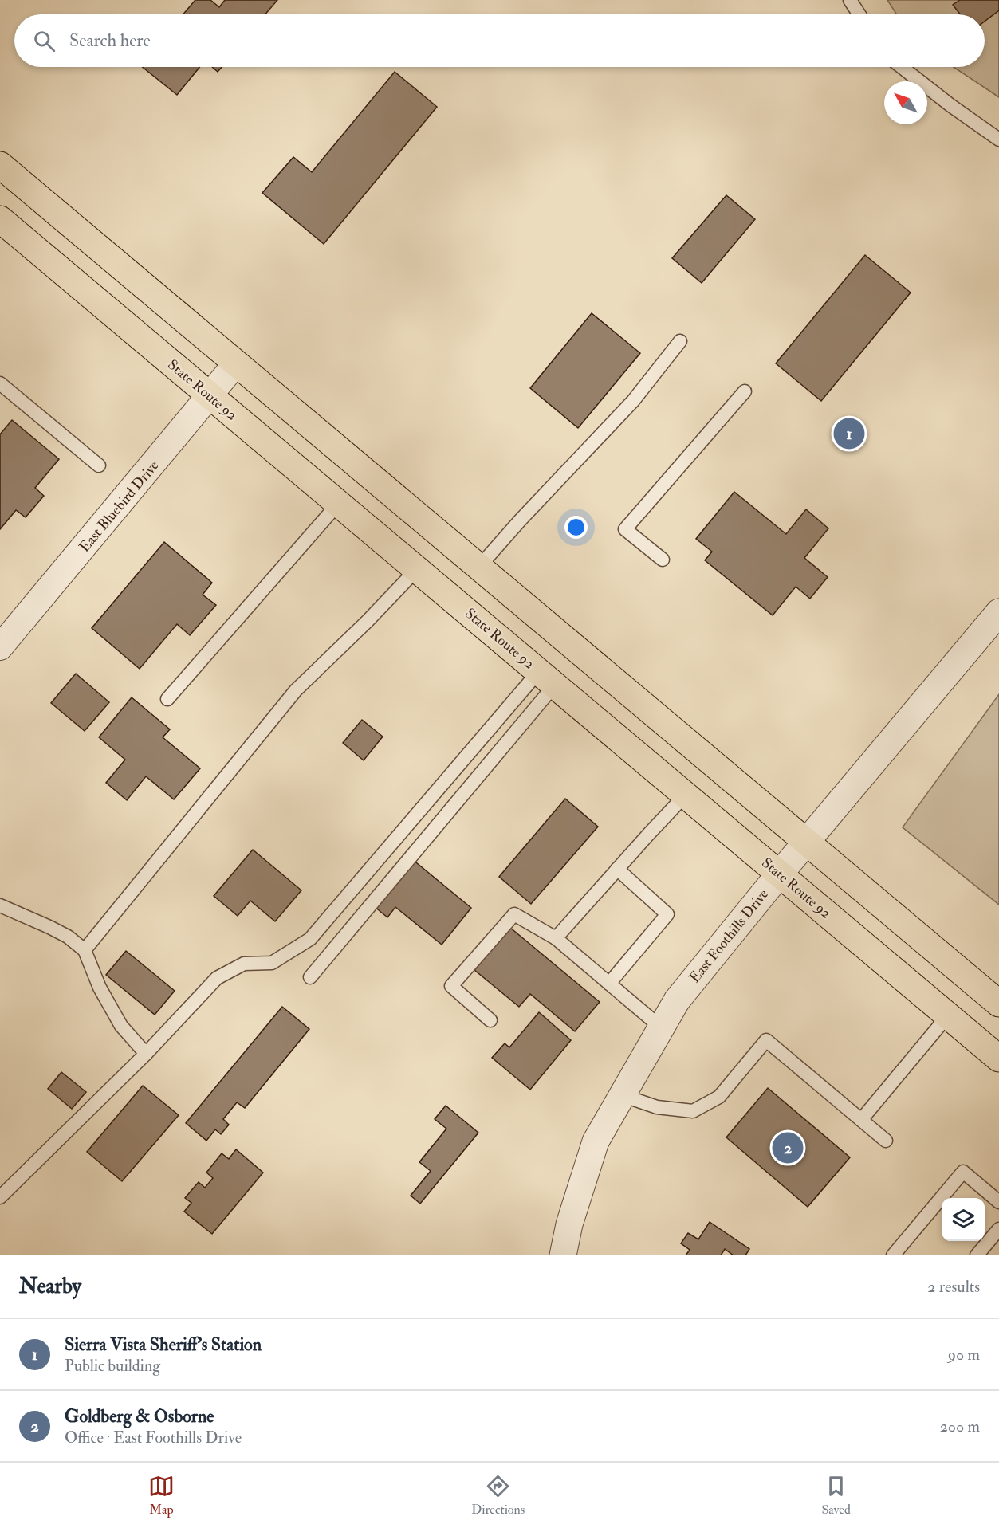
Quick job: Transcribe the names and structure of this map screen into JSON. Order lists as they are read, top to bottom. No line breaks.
{"streets":{"main road":["State Route 92"],"street":["East Bluebird Drive","East Foothills Drive"]},"crossings":[["State Route 92","East Bluebird Drive"],["State Route 92","East Foothills Drive"]],"north":"top left","page":{"search":"Search here","pins":["1","2"],"heading":["Nearby","2 results"],"list":[{"mark":"1","name":"Sierra Vista Sheriff's Station","note":"Public building","value":"90 m"},{"mark":"2","name":"Goldberg & Osborne","note":"Office · East Foothills Drive","value":"200 m"}],"nav":["Map","Directions","Saved"]}}
